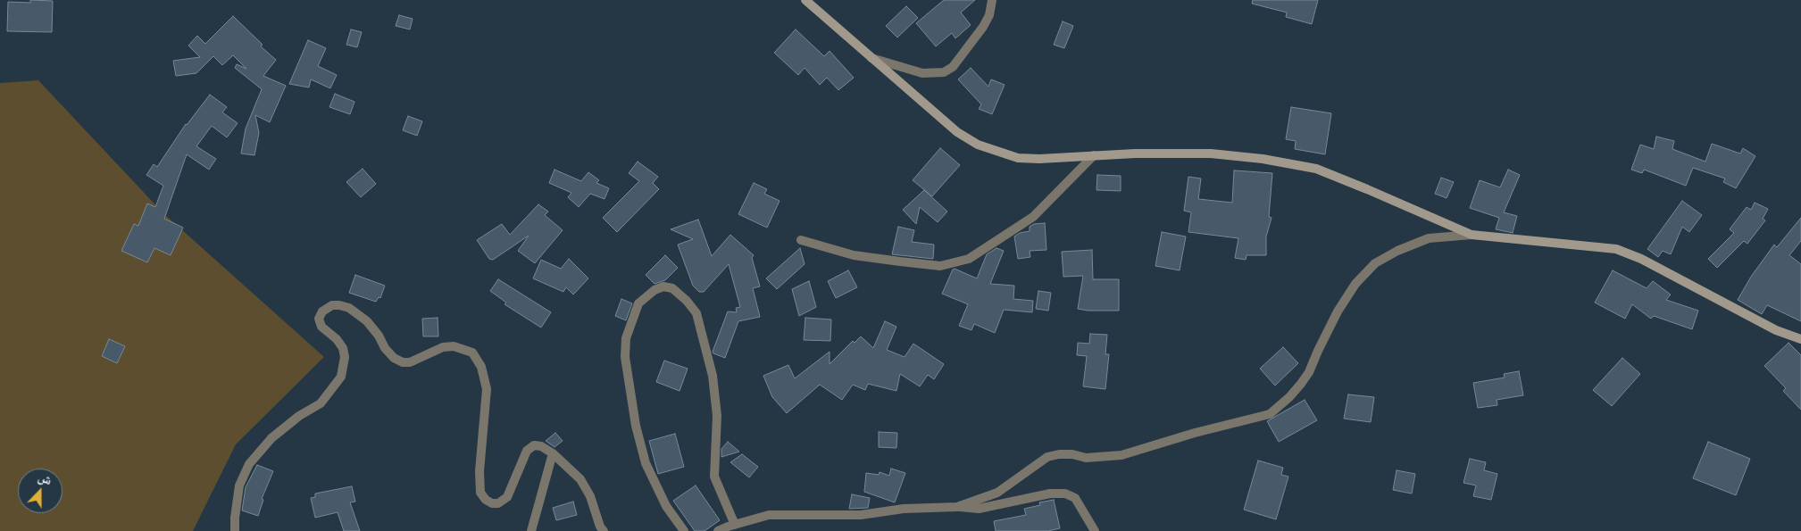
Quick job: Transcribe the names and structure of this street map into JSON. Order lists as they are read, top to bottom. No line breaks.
{"north":"top"}
